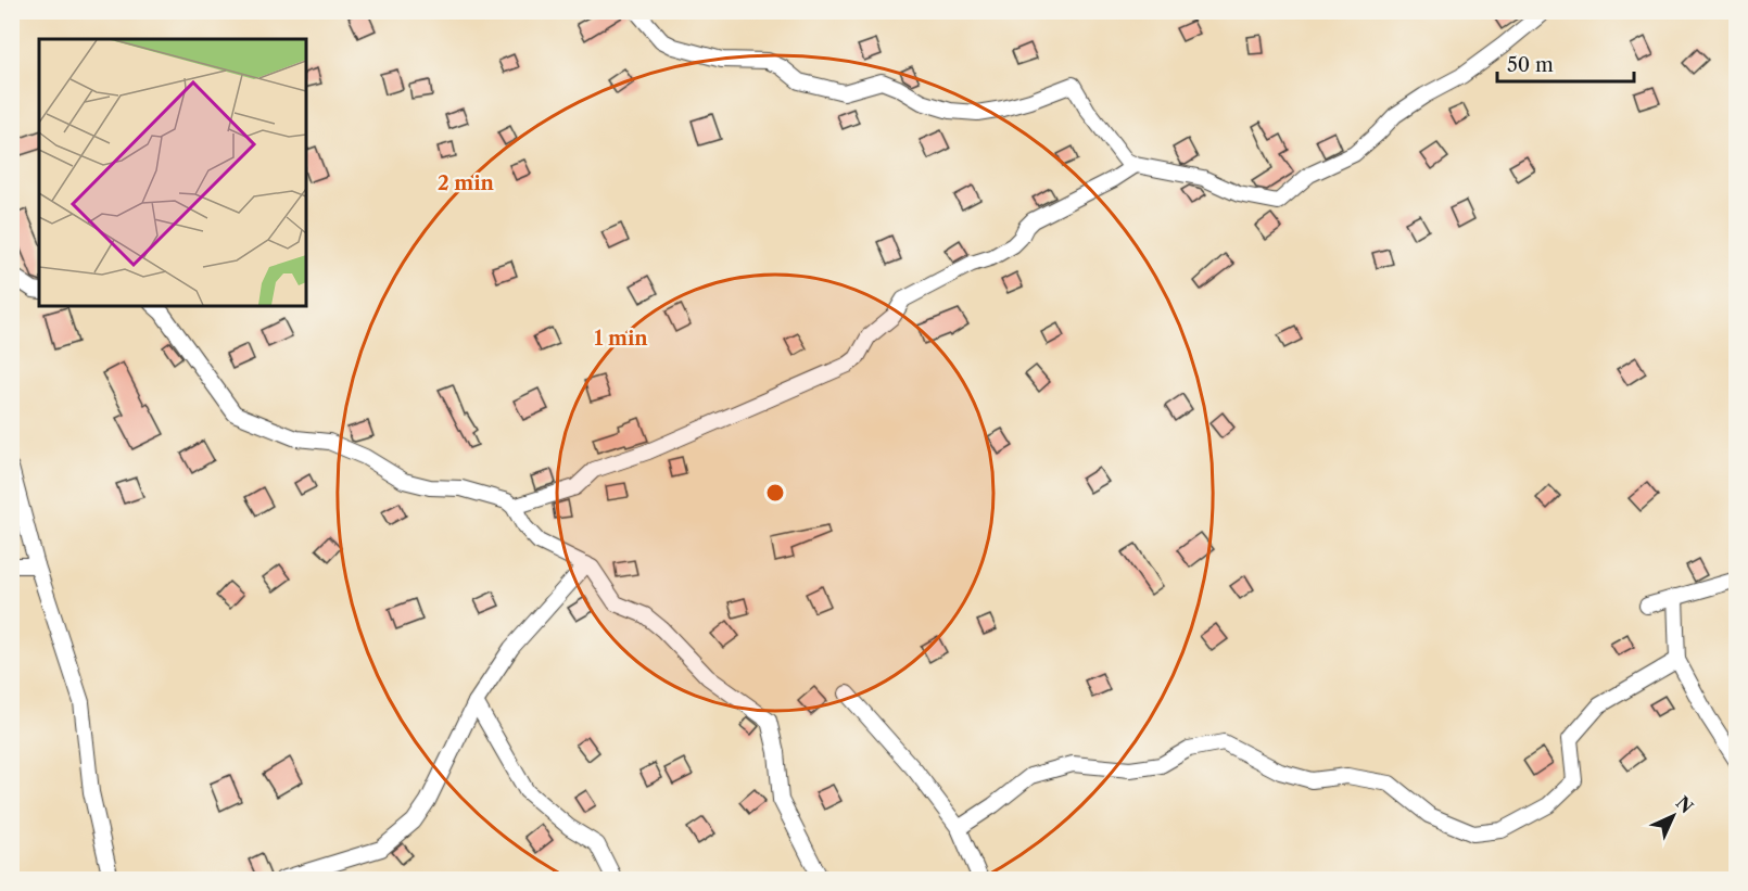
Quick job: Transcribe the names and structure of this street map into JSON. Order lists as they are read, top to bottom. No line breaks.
{"scale_bar":"50 m","north":"top right","rings":["2 min","1 min"]}
